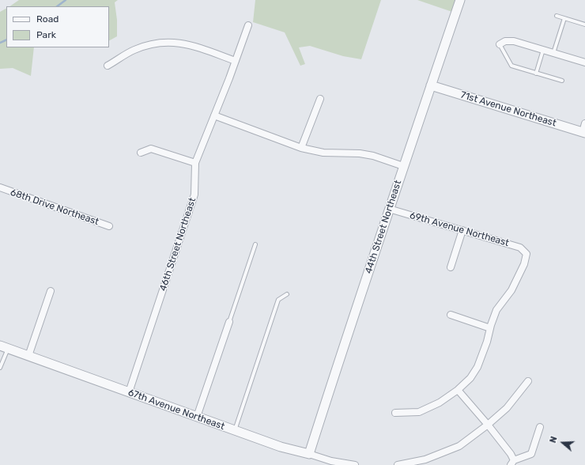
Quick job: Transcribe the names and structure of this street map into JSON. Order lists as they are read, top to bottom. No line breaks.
{"streets":{"street":["71st Avenue Northeast","68th Drive Northeast","44th Street Northeast","69th Avenue Northeast","46th Street Northeast","67th Avenue Northeast"]},"crossings":[["71st Avenue Northeast","44th Street Northeast"],["44th Street Northeast","69th Avenue Northeast"],["44th Street Northeast","67th Avenue Northeast"],["46th Street Northeast","67th Avenue Northeast"]],"legend":["Road","Park"],"north":"left"}
